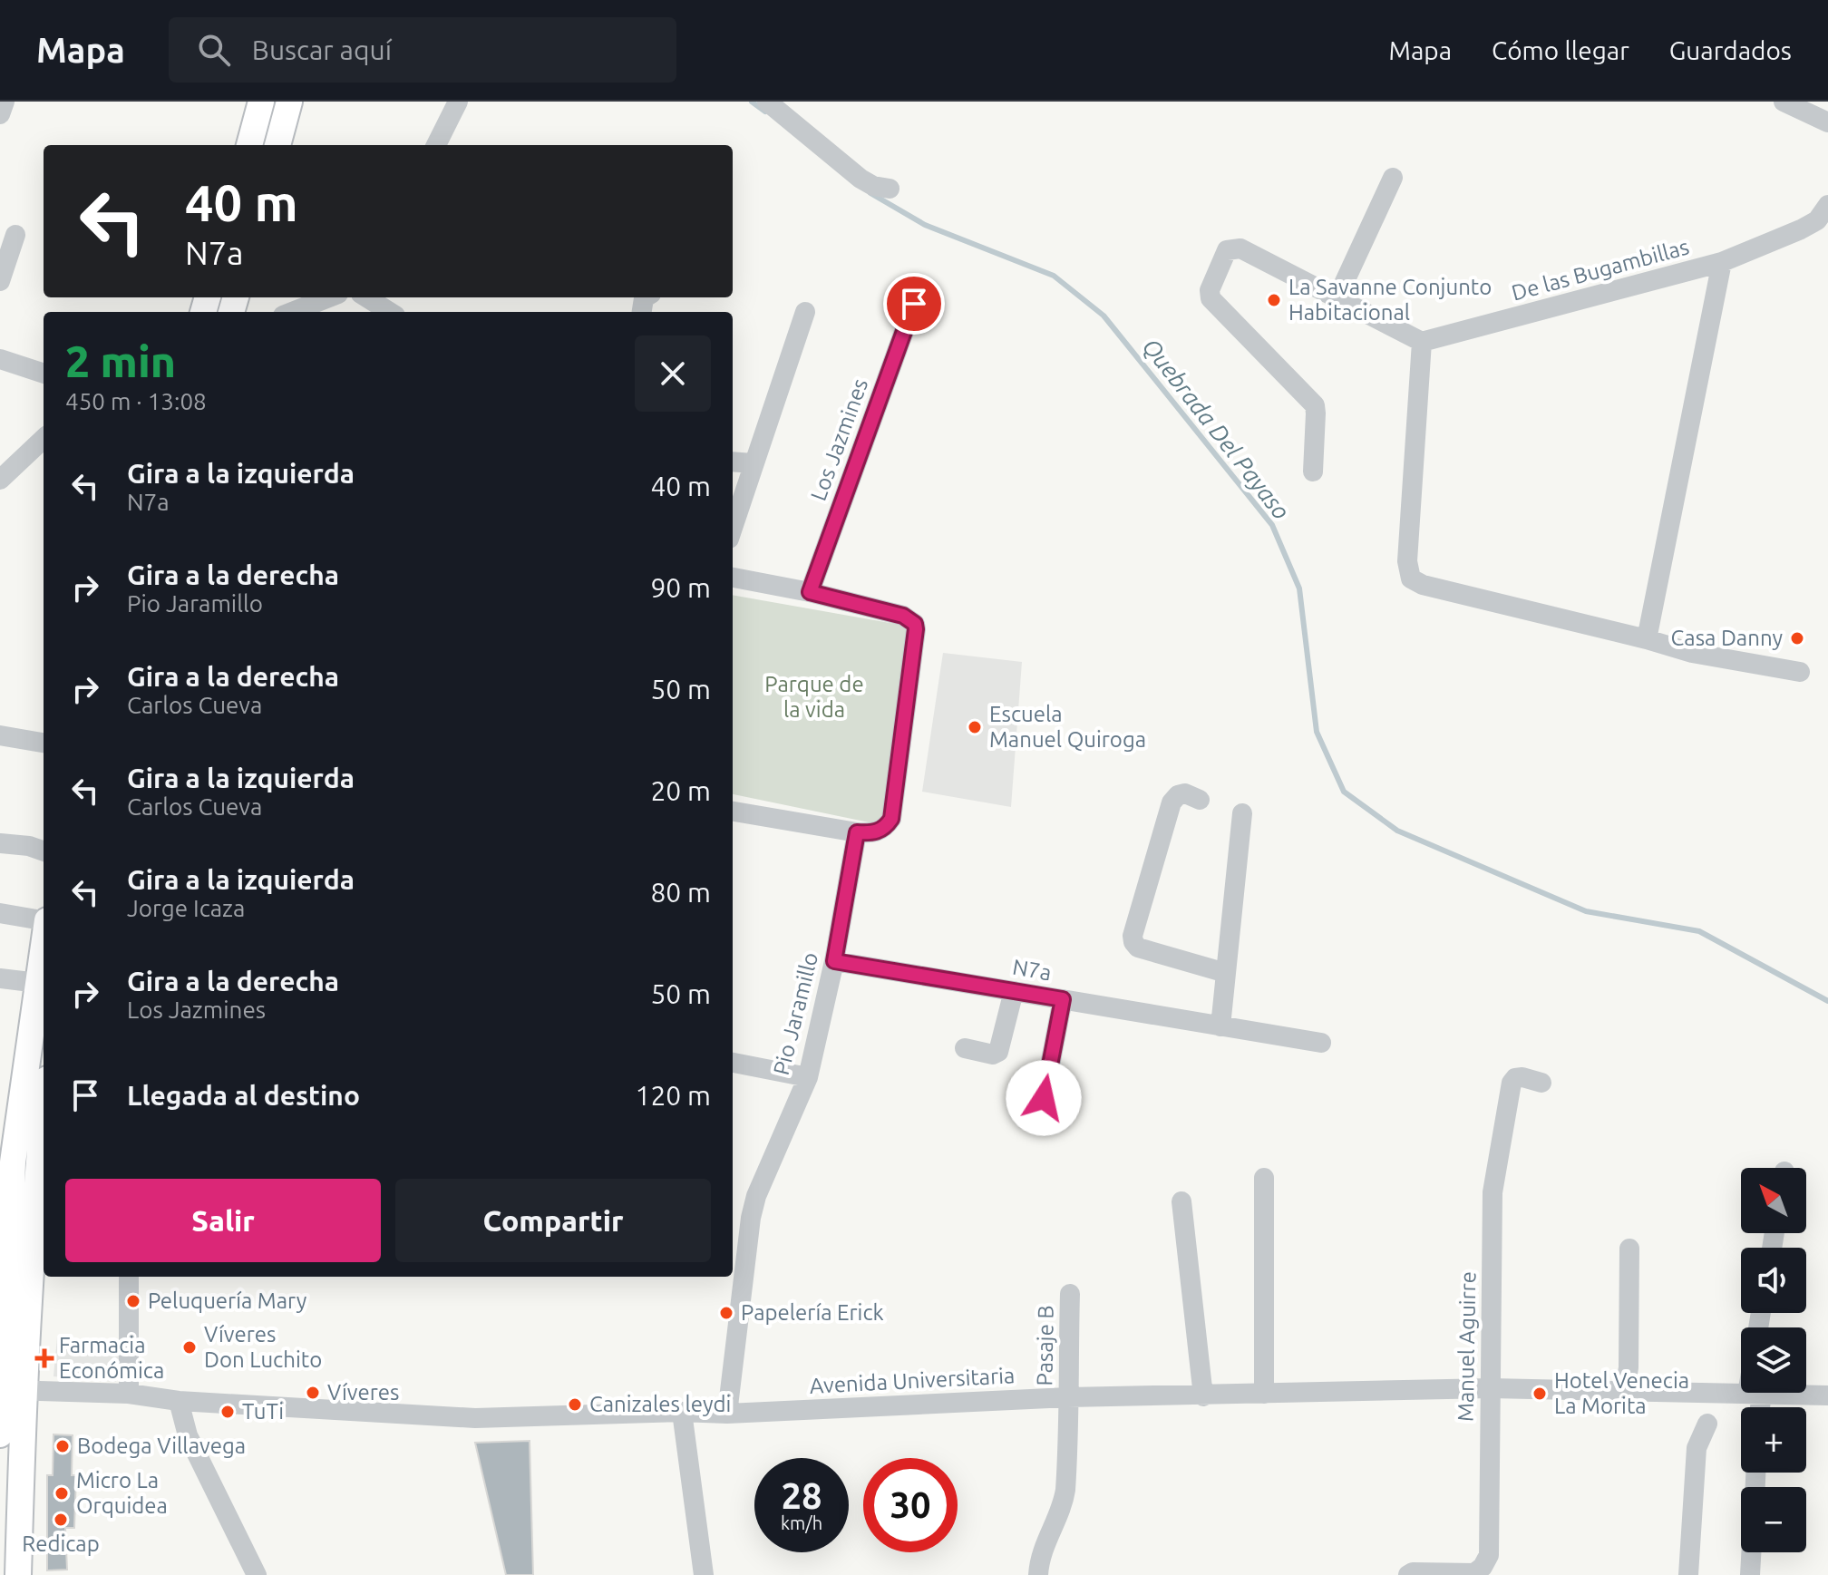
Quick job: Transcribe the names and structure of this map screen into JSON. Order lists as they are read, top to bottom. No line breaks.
{"streets":{"street":["De las Bugambillas","Los Jazmines","N7a","Pio Jaramillo","Pasaje B","Manuel Aguirre","Avenida Universitaria"]},"crossings":[["N7a","Pio Jaramillo"],["Pio Jaramillo","Avenida Universitaria"],["Pasaje B","Avenida Universitaria"],["Manuel Aguirre","Avenida Universitaria"]],"water":["Quebrada Del Payaso"],"parks":["Parque de la vida"],"places":{"other":["La Savanne Conjunto Habitacional","Casa Danny","Escuela Manuel Quiroga","Peluquería Mary","Papelería Erick","Víveres Don Luchito","Víveres","Hotel Venecia La Morita","Canizales leydi","TuTi","Bodega Villavega","Micro La Orquidea","Redicap"],"health":["Farmacia Económica"]},"north":"top left","page":{"header":"Mapa","search":"Buscar aquí","nav":["Mapa","Cómo llegar","Guardados"],"turn":["40 m","N7a"],"heading":["2 min","450 m · 13:08"],"list":[{"name":"Gira a la izquierda","note":"N7a","value":"40 m"},{"name":"Gira a la derecha","note":"Pio Jaramillo","value":"90 m"},{"name":"Gira a la derecha","note":"Carlos Cueva","value":"50 m"},{"name":"Gira a la izquierda","note":"Carlos Cueva","value":"20 m"},{"name":"Gira a la izquierda","note":"Jorge Icaza","value":"80 m"},{"name":"Gira a la derecha","note":"Los Jazmines","value":"50 m"},{"name":"Llegada al destino","value":"120 m"}],"buttons":["Salir","Compartir"],"map_buttons":["+","−"],"speed":"28 km/h","limit":"30"}}
